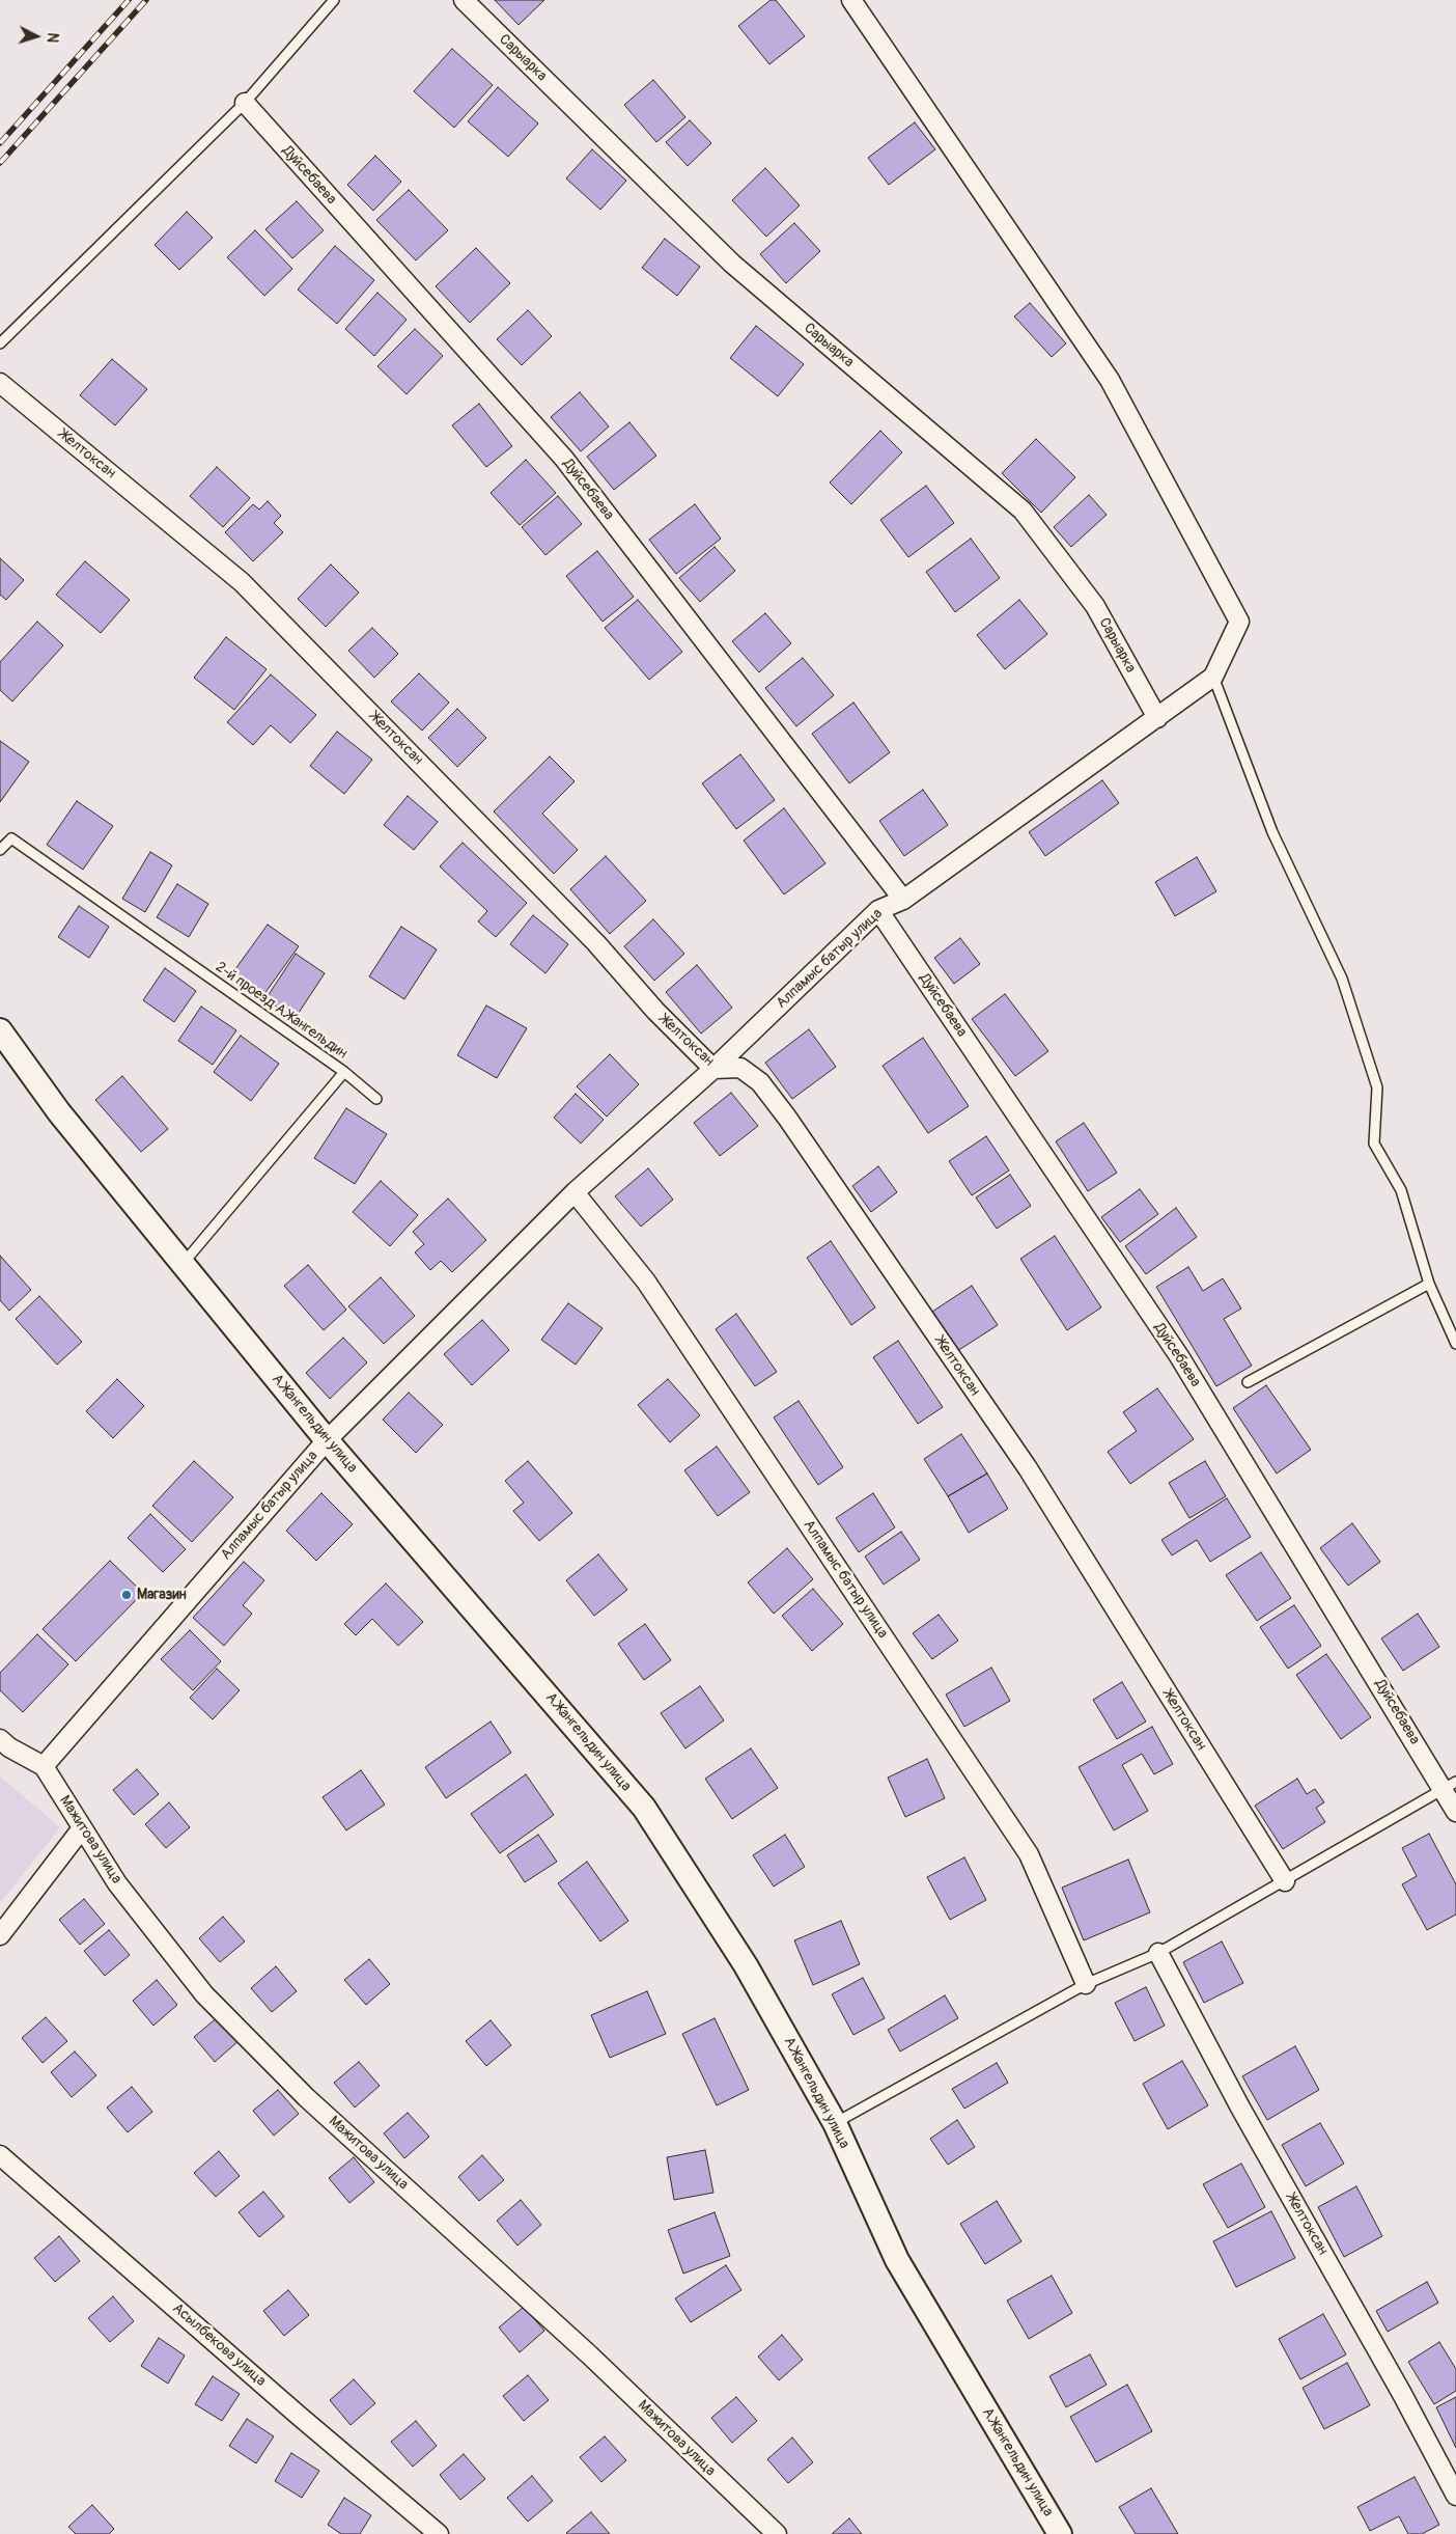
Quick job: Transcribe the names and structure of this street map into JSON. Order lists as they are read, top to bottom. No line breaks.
{"streets":{"street":["Сарыарка","Дуйсебаева","Желтоксан","Алпамыс батыр улица","А.Жангельдин улица","Мажитова улица","Асылбекова улица"],"lane":["2-й проезд А.Жангельдин"]},"crossings":[["Сарыарка","Алпамыс батыр улица"],["Дуйсебаева","Алпамыс батыр улица"],["Желтоксан","Алпамыс батыр улица"],["Алпамыс батыр улица","А.Жангельдин улица"],["Алпамыс батыр улица","Мажитова улица"],["2-й проезд А.Жангельдин","А.Жангельдин улица"]],"places":["Магазин"],"north":"right"}
